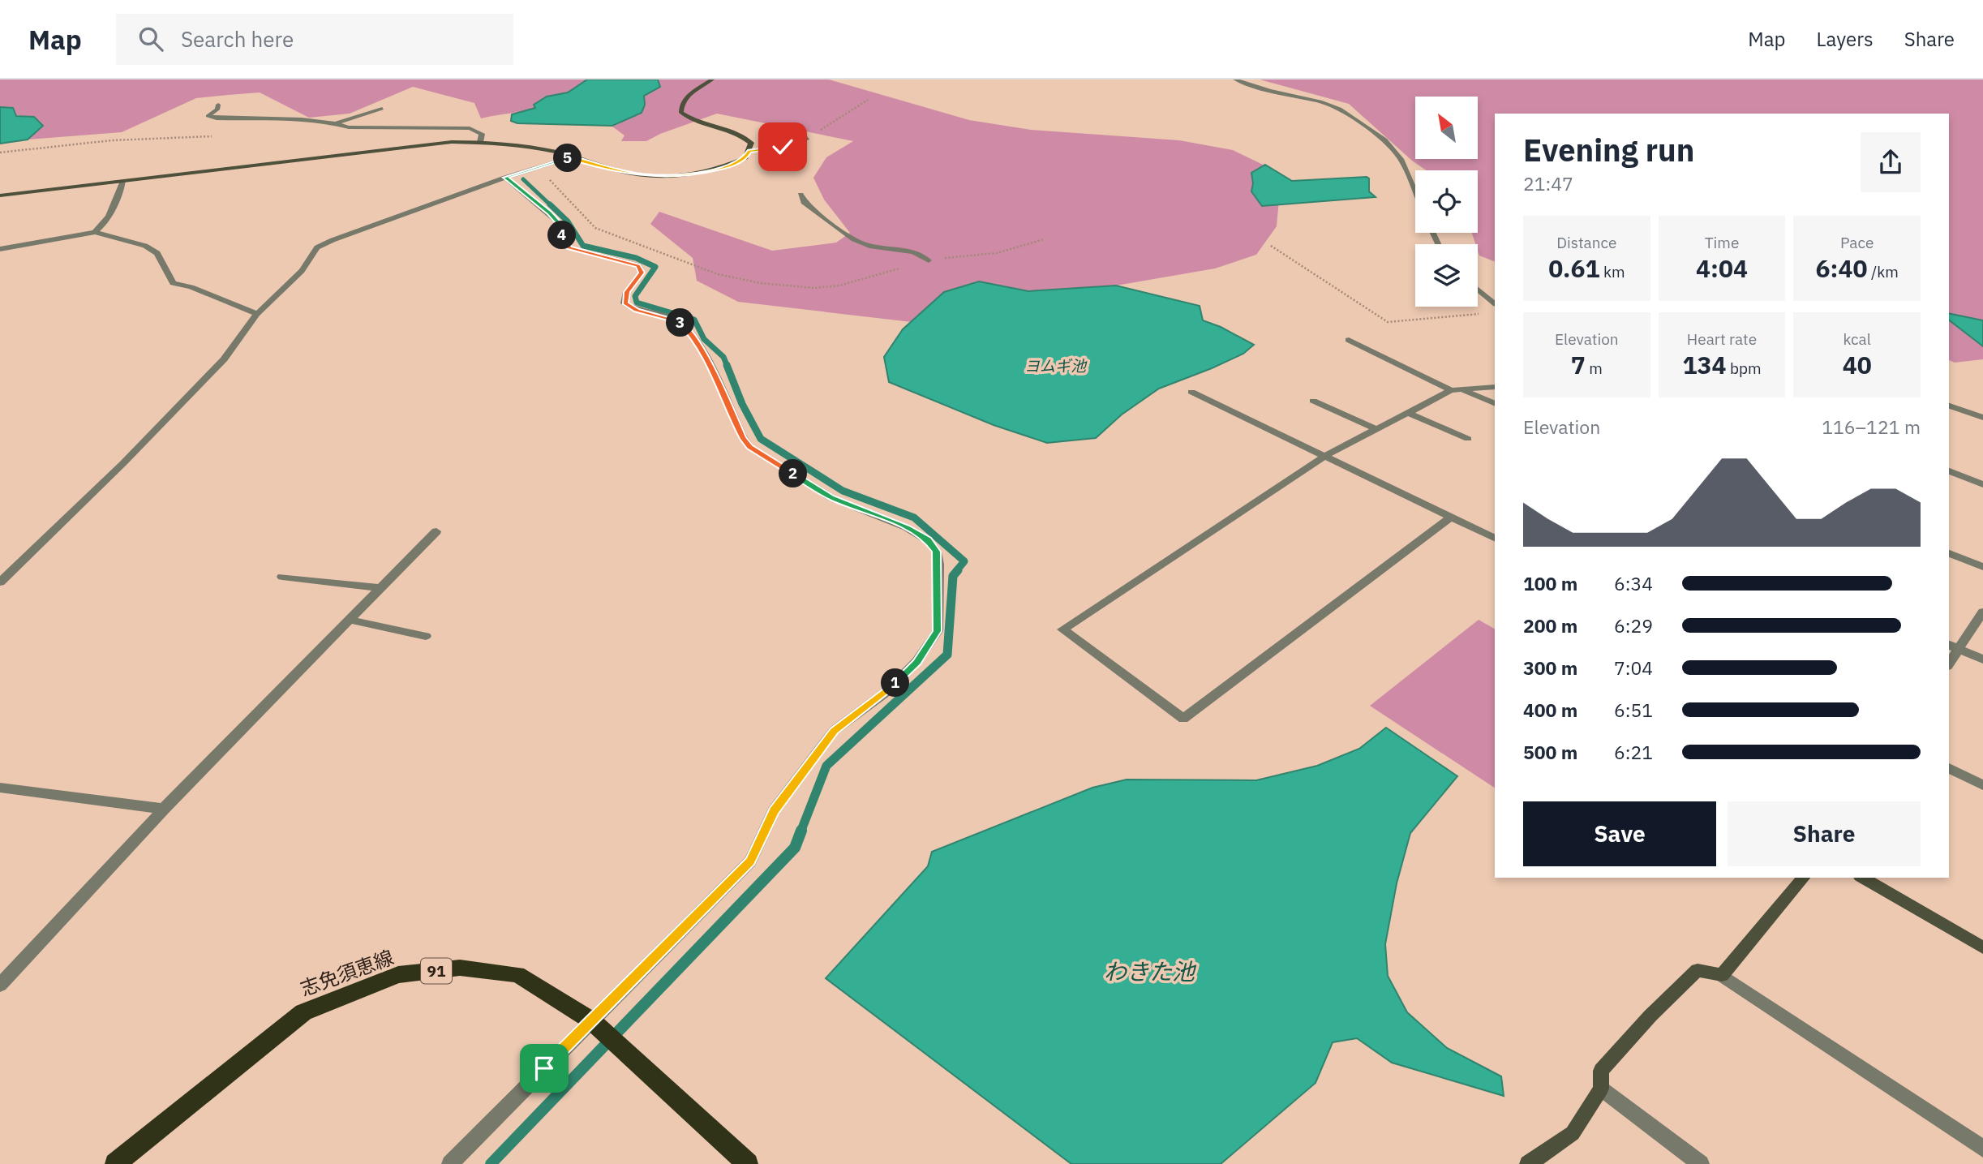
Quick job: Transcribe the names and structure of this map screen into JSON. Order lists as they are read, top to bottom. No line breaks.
{"streets":{"main road":["91","志免須恵線"]},"water":["ヨムギ池","わきた池"],"north":"top left","page":{"header":"Map","search":"Search here","nav":["Map","Layers","Share"],"heading":["Evening run","21:47"],"pins":["5","4","3","2","1"],"stats":[["Distance","0.61 km"],["Time","4:04"],["Pace","6:40 /km"],["Elevation","7 m"],["Heart rate","134 bpm"],["kcal","40"]],"chart":["Elevation","116–121 m"],"list":[{"name":"100 m","note":"6:34"},{"name":"200 m","note":"6:29"},{"name":"300 m","note":"7:04"},{"name":"400 m","note":"6:51"},{"name":"500 m","note":"6:21"}],"buttons":["Save","Share"]}}
